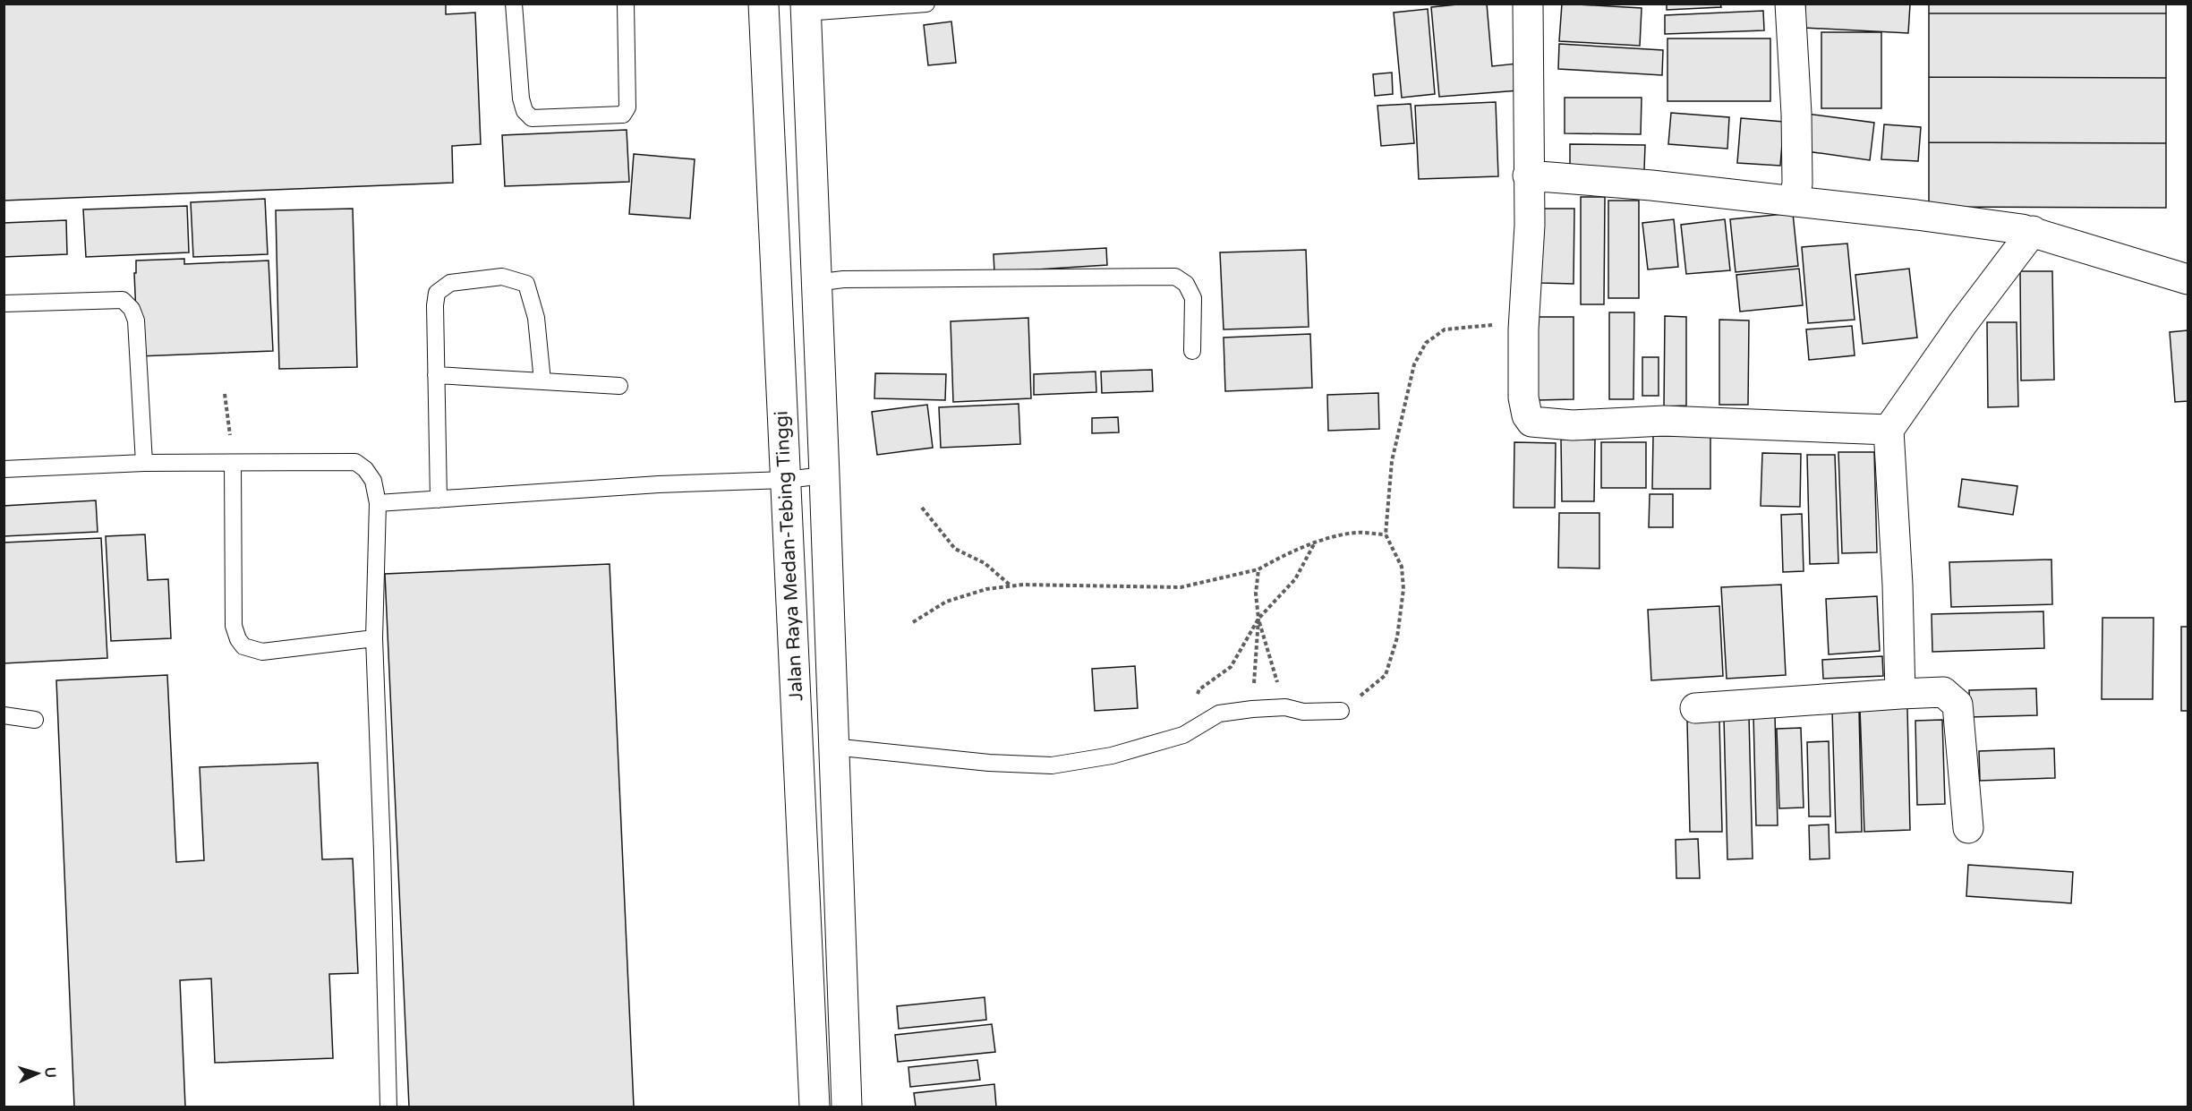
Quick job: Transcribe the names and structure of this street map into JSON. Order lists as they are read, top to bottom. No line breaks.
{"streets":{"main road":["Jalan Raya Medan-Tebing Tinggi"]},"north":"right"}
